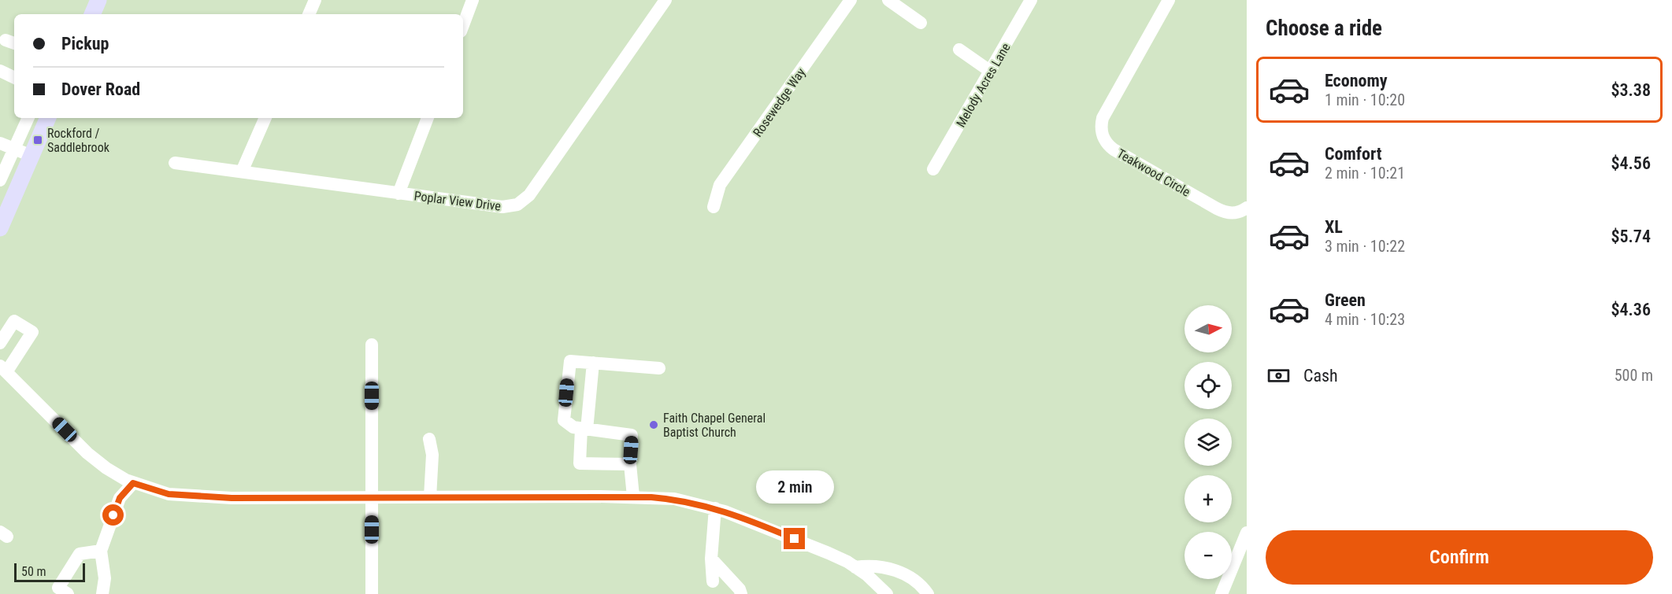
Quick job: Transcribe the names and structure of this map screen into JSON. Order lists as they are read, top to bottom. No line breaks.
{"streets":{"street":["Melody Acres Lane","Rosewedge Way","Teakwood Circle","Poplar View Drive"]},"places":{"transit":["Rockford / Saddlebrook"],"other":["Faith Chapel General Baptist Church"]},"scale_bar":"50 m","north":"right","page":{"heading":"Choose a ride","banner":["Pickup","Dover Road"],"list":[{"name":"Economy","note":"1 min · 10:20","value":"$3.38"},{"name":"Comfort","note":"2 min · 10:21","value":"$4.56"},{"name":"XL","note":"3 min · 10:22","value":"$5.74"},{"name":"Green","note":"4 min · 10:23","value":"$4.36"}],"map_buttons":["+","−"],"pay":["Cash","500 m"],"bubble":"2 min","buttons":"Confirm","scale":"50 m"}}
